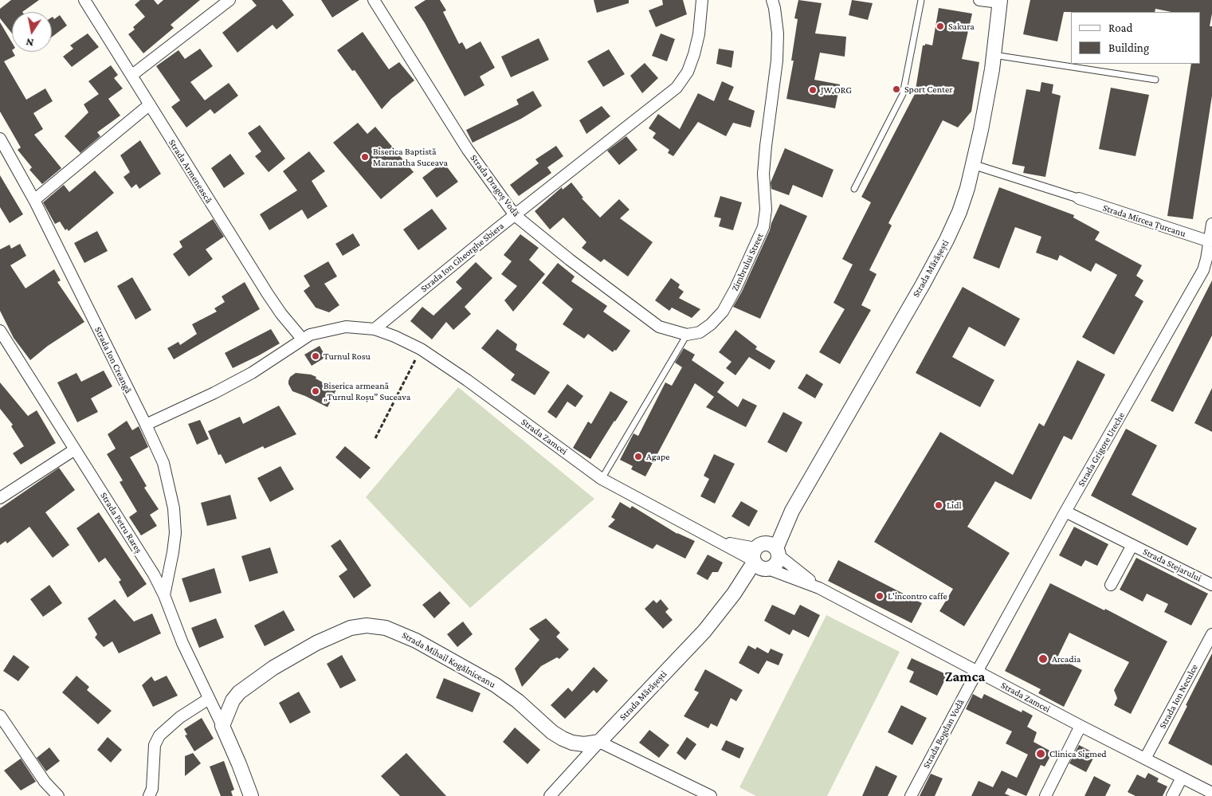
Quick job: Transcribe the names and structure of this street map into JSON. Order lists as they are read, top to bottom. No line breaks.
{"streets":{"street":["Strada Armenească","Strada Dragoș Vodă","Strada Mircea Țurcanu","Strada Ion Gheorghe Sbiera","Zimbrului Street","Strada Mărășești","Strada Ion Creangă","Strada Zamcei","Strada Grigore Ureche","Strada Petru Rareș","Strada Stejarului","Strada Mihail Kogălniceanu","Strada Ion Neculce","Strada Bogdan Vodă"]},"crossings":[["Strada Dragoș Vodă","Strada Ion Gheorghe Sbiera"],["Strada Dragoș Vodă","Zimbrului Street"],["Strada Mircea Țurcanu","Strada Grigore Ureche"],["Strada Ion Gheorghe Sbiera","Strada Zamcei"],["Strada Mărășești","Strada Zamcei"],["Strada Mărășești","Strada Mihail Kogălniceanu"],["Strada Ion Creangă","Strada Petru Rareș"],["Strada Zamcei","Strada Grigore Ureche"],["Strada Zamcei","Strada Ion Neculce"],["Strada Zamcei","Strada Bogdan Vodă"],["Strada Grigore Ureche","Strada Stejarului"],["Strada Grigore Ureche","Strada Bogdan Vodă"],["Strada Petru Rareș","Strada Mihail Kogălniceanu"]],"districts":["Zamca"],"places":["Sakura","Sport Center","JW.ORG","Biserica Baptistă Maranatha Suceava","Turnul Rosu","Biserica armeană „Turnul Roșu” Suceava","Agape","Lidl","L'incontro caffe","Arcadia","Clinica Sigmed"],"legend":["Road","Building"],"north":"bottom"}
